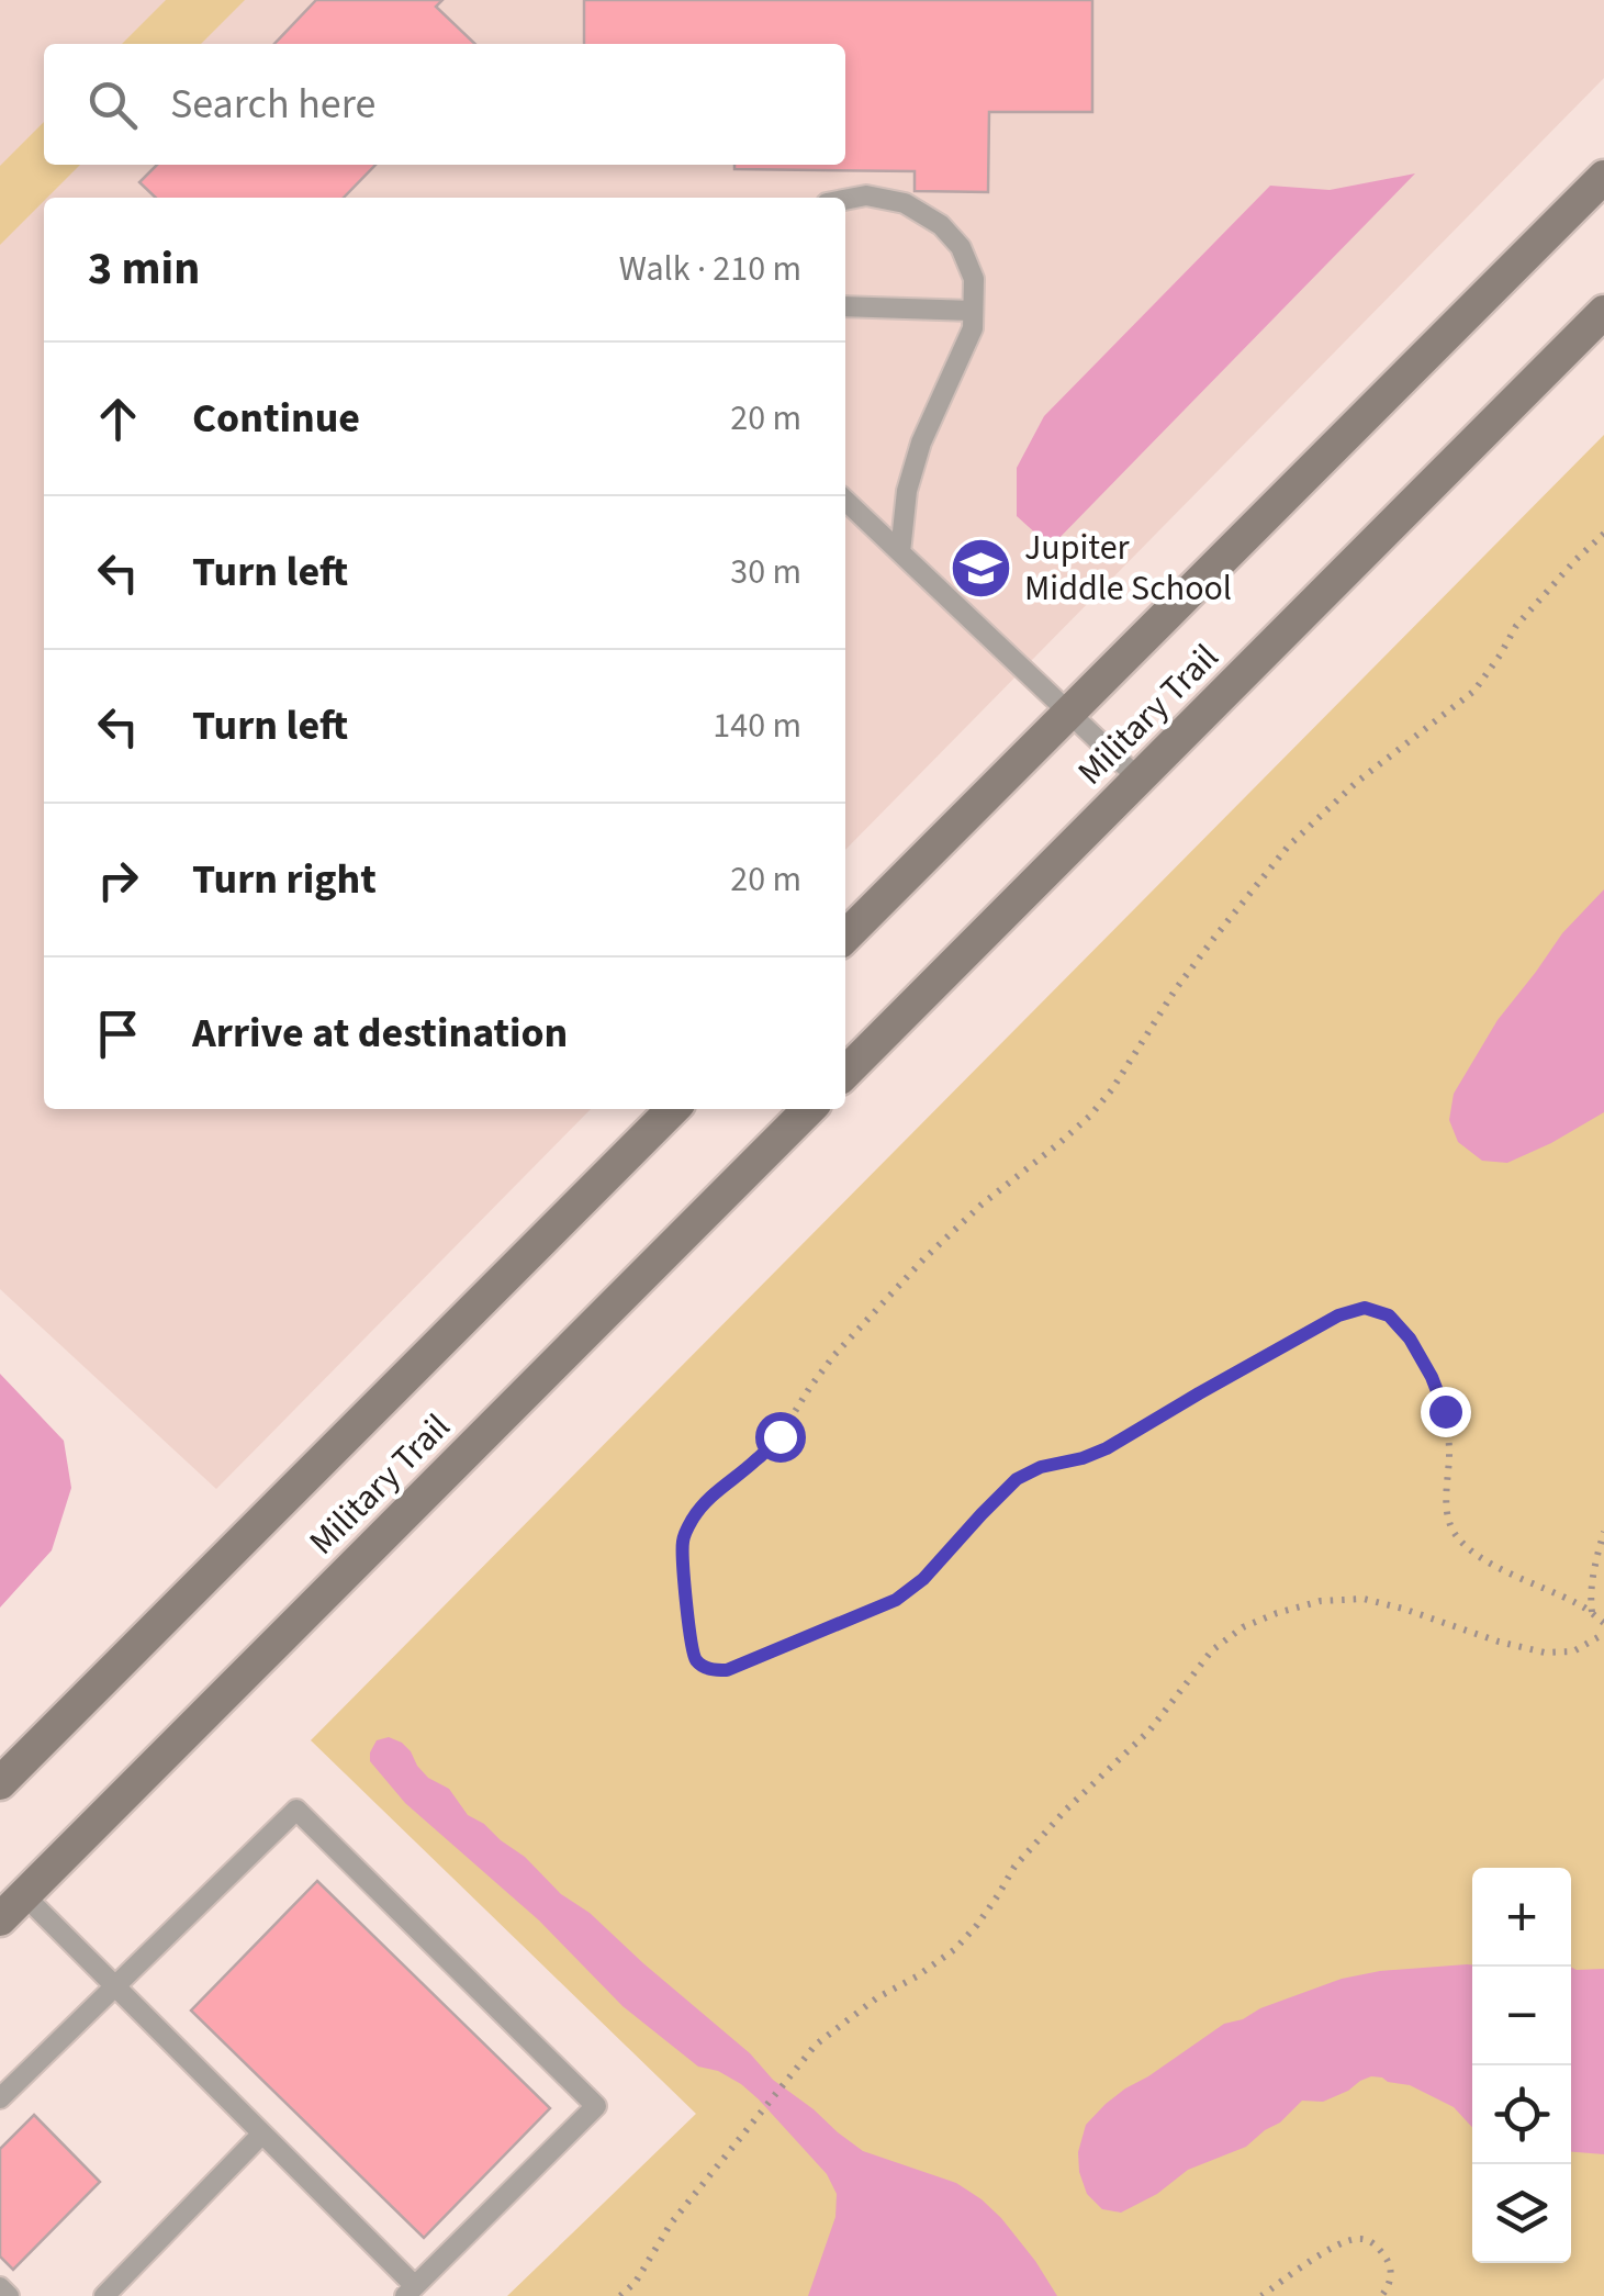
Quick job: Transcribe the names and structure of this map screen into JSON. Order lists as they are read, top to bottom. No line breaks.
{"streets":{"main road":["Military Trail"]},"places":{"school or university":["Jupiter Middle School"]},"page":{"search":"Search here","heading":["3 min","Walk · 210 m"],"list":[["Continue","20 m"],["Turn left","30 m"],["Turn left","140 m"],["Turn right","20 m"],"Arrive at destination"],"map_buttons":["+","−"]}}
